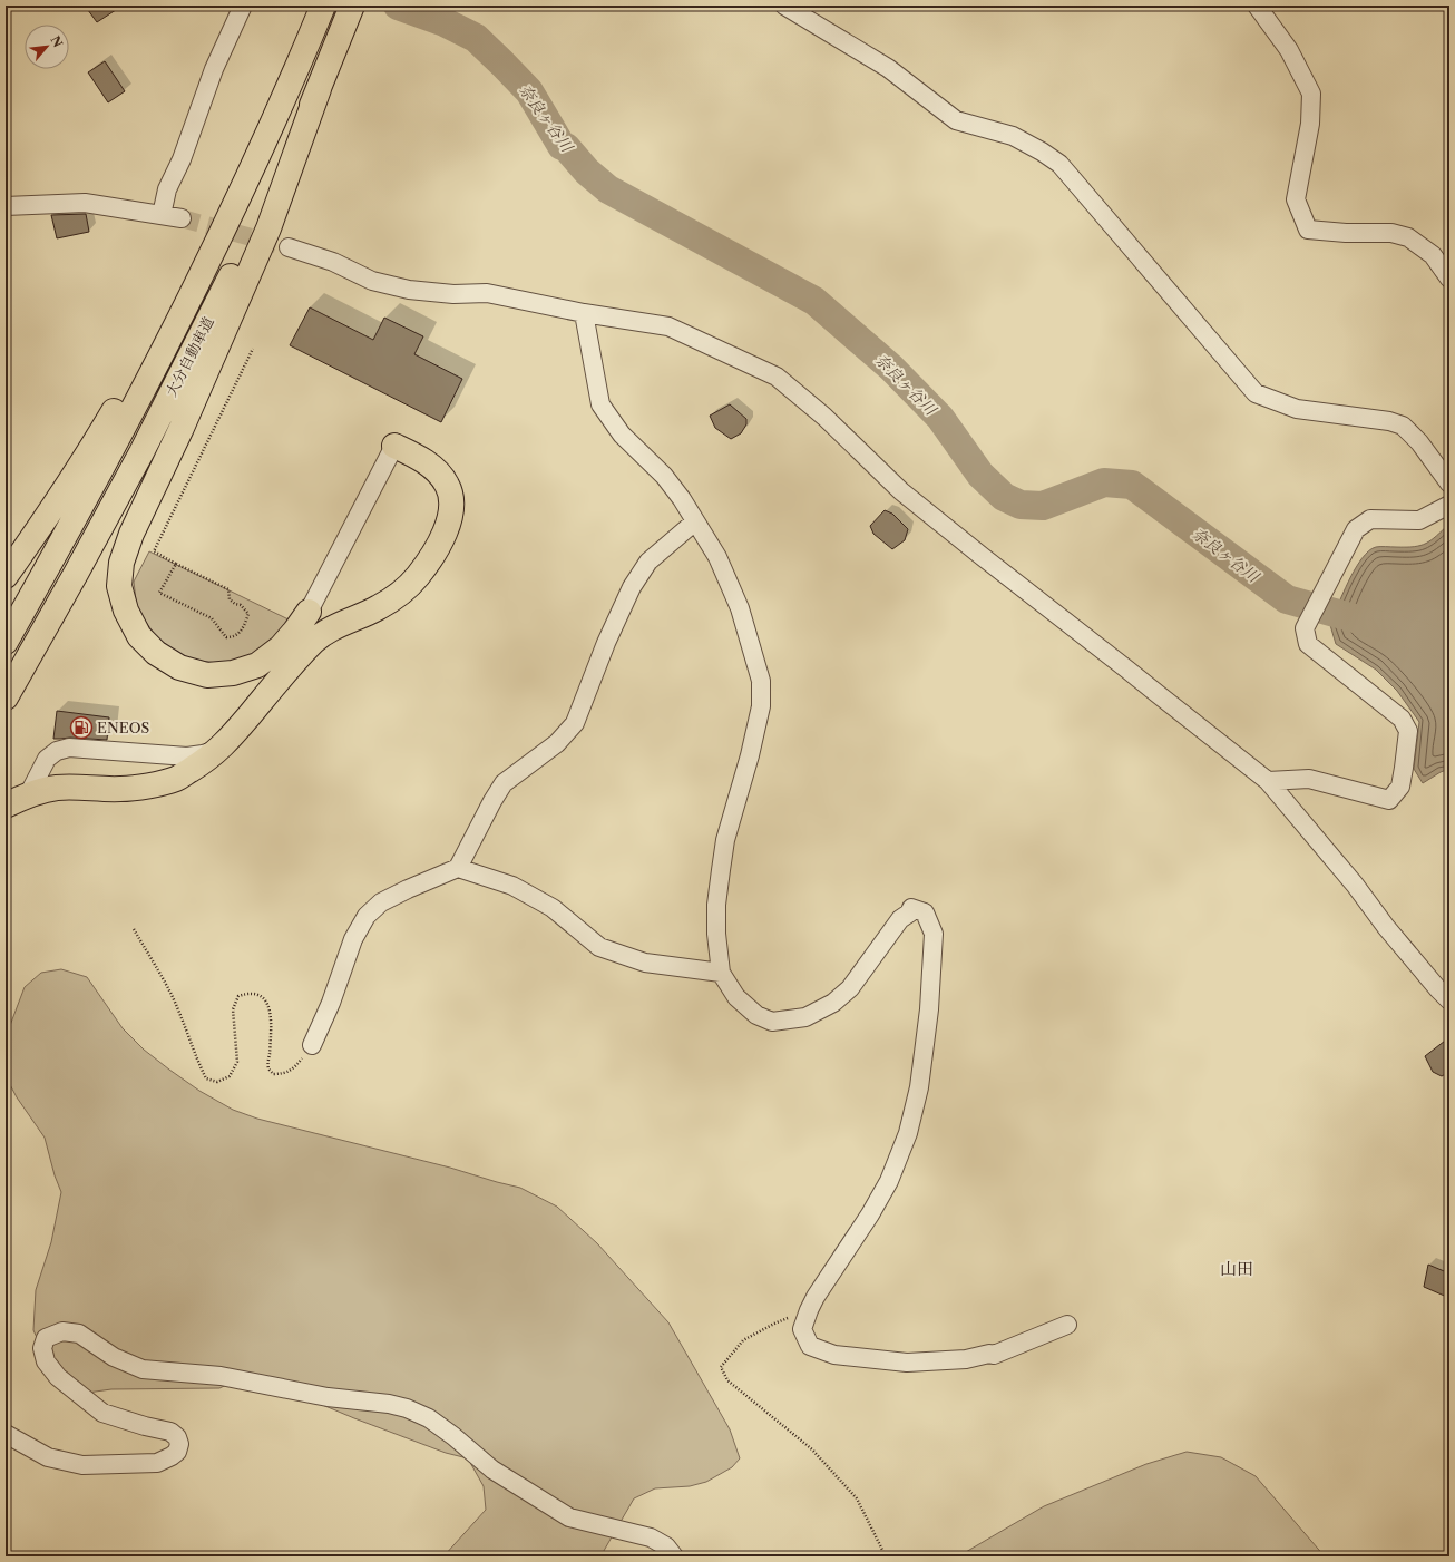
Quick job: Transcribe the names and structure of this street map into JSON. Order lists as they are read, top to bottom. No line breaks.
{"streets":{"highway":["大分自動車道"]},"districts":["山田"],"water":["奈良ヶ谷川"],"places":{"fuel station":["ENEOS"]},"north":"top right"}
